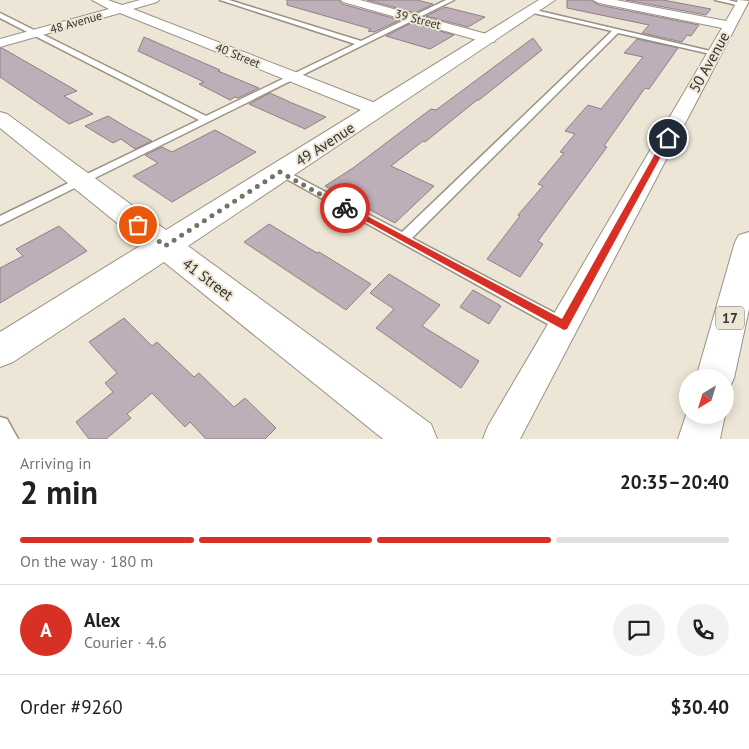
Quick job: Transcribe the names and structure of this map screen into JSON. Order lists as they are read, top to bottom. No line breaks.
{"streets":{"street":["39 Street","48 Avenue","40 Street","50 Avenue","49 Avenue","41 Street","17"]},"crossings":[["39 Street","49 Avenue"],["48 Avenue","40 Street"],["40 Street","49 Avenue"],["49 Avenue","41 Street"]],"north":"bottom left","page":{"heading":["2 min","Arriving in","20:35–20:40"],"panel":["Alex","Courier · 4.6","Order #9260","$30.40"],"bar":"On the way · 180 m","round":"A"}}
